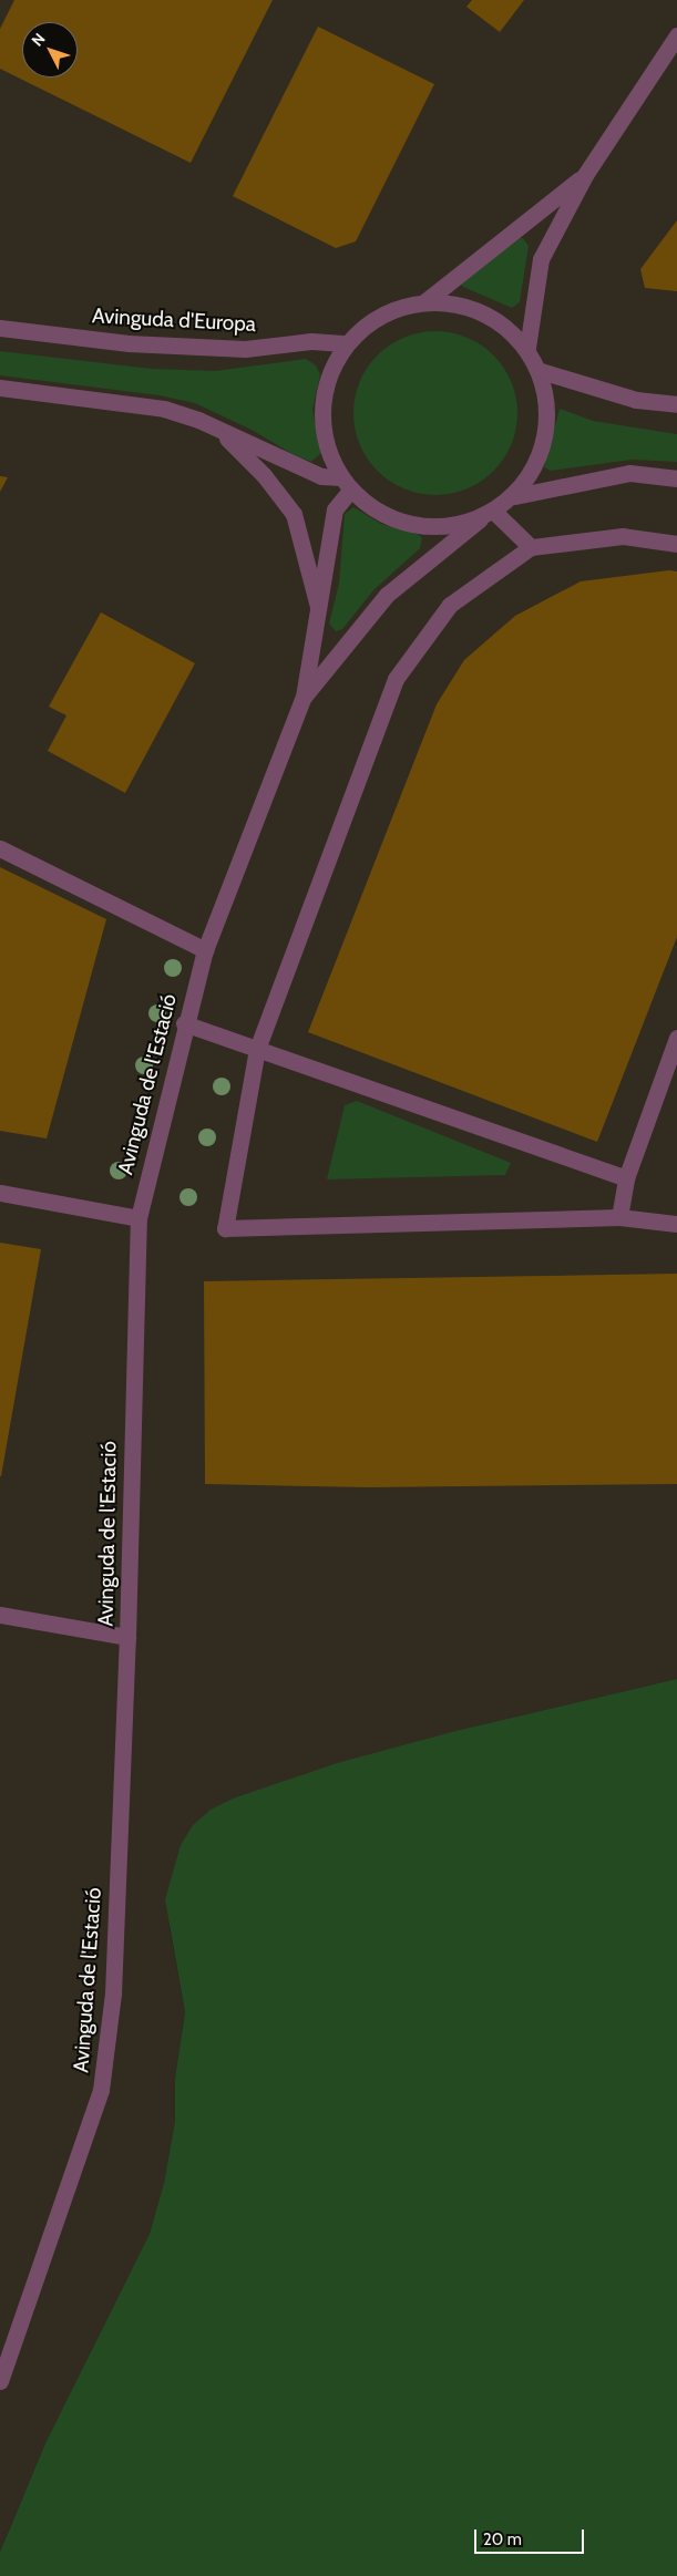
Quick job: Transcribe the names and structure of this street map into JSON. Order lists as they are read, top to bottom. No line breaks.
{"streets":{"street":["Avinguda d'Europa","Avinguda de l'Estació"]},"scale_bar":"20 m","north":"top left"}
